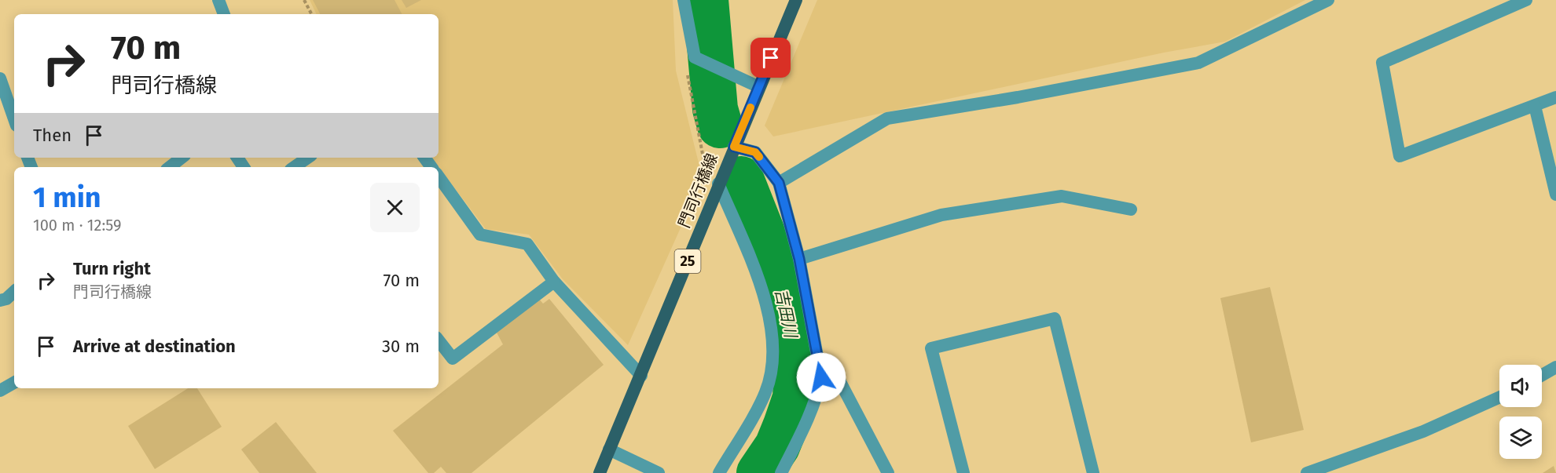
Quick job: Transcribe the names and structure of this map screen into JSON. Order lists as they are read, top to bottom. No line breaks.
{"streets":{"main road":["門司行橋線","25"]},"water":["吉田川"],"page":{"turn":["70 m","門司行橋線"],"then":"Then","heading":["1 min","100 m · 12:59"],"list":[{"name":"Turn right","note":"門司行橋線","value":"70 m"},{"name":"Arrive at destination","value":"30 m"}]}}
